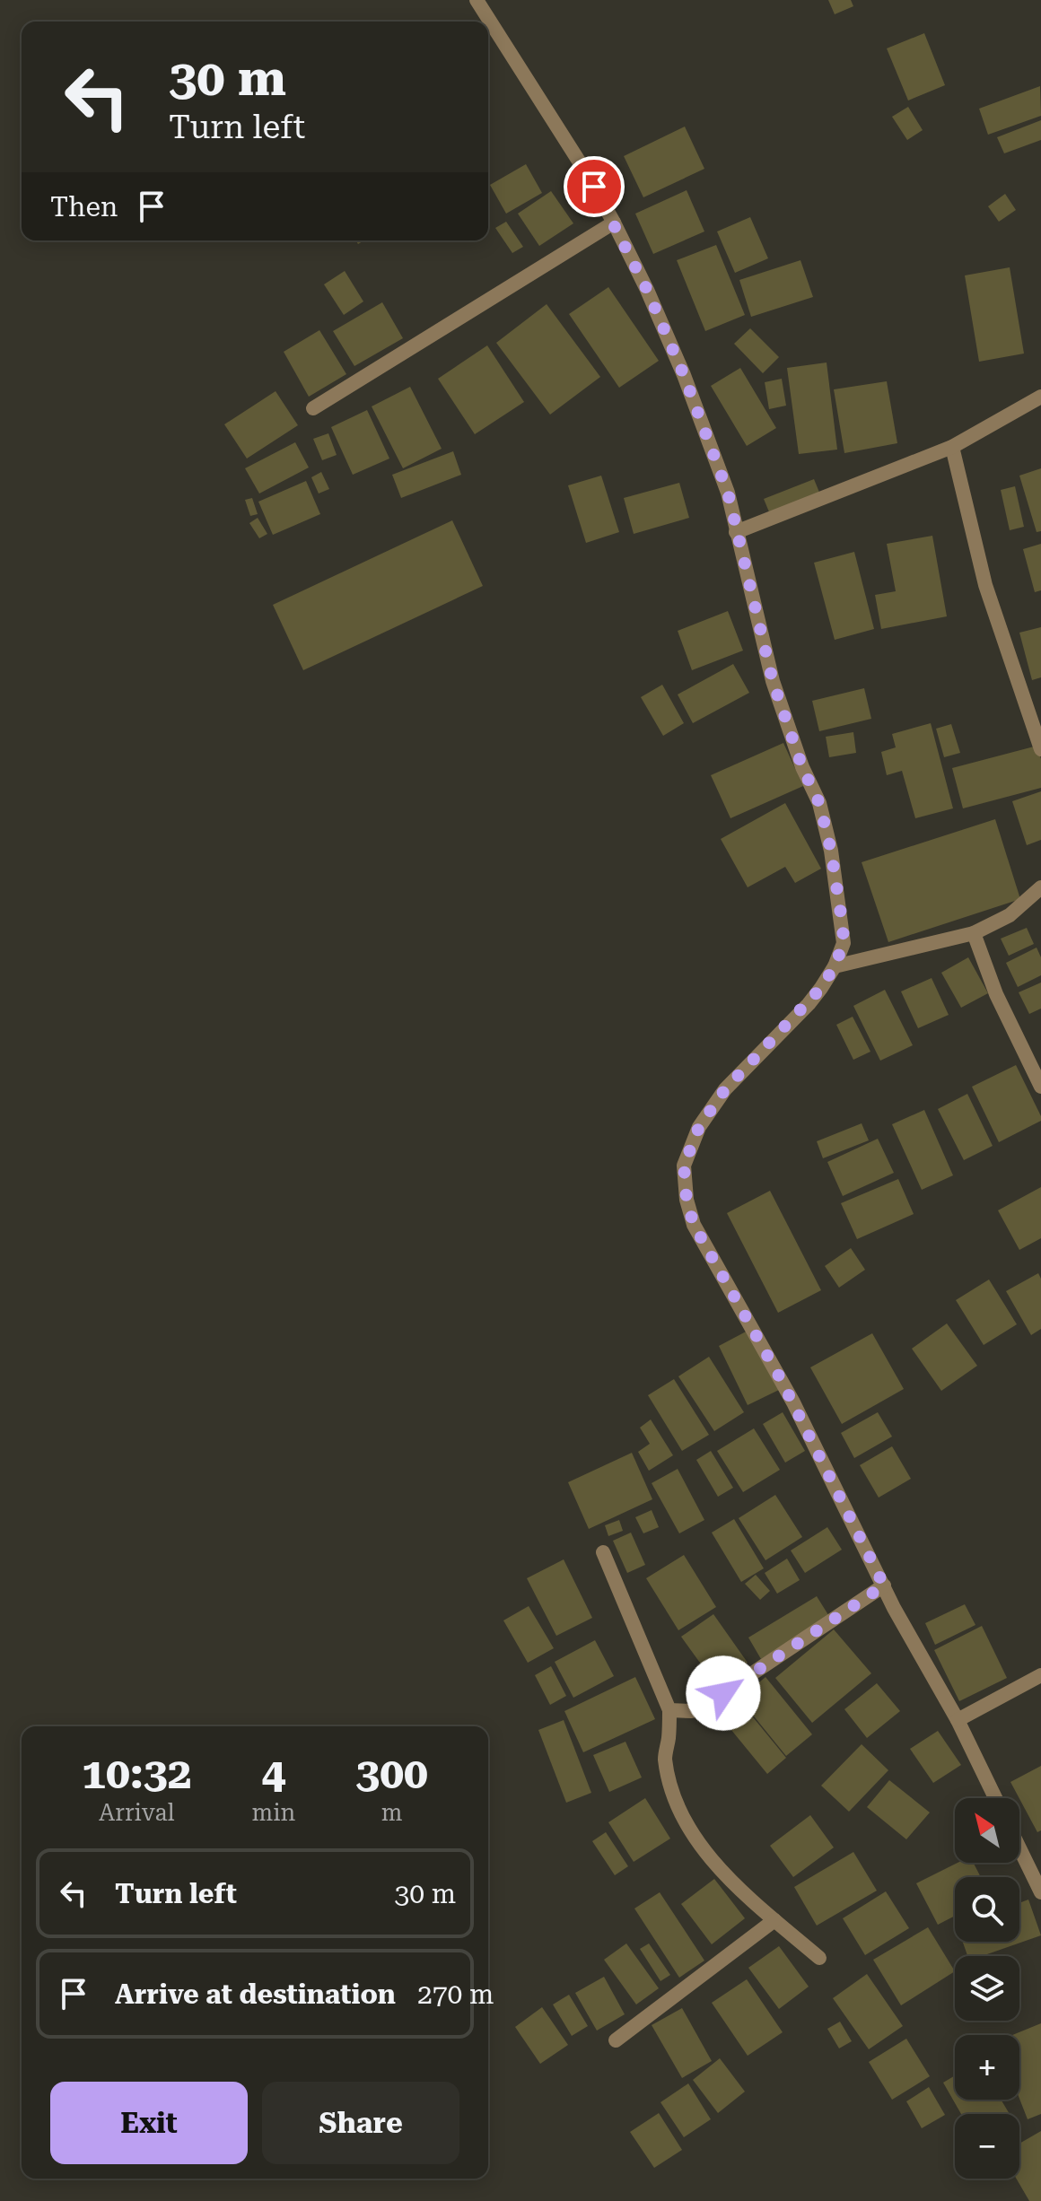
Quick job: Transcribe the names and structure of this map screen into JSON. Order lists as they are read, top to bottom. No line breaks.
{"north":"top left","page":{"turn":["30 m","Turn left"],"then":"Then","eta":["10:32","Arrival","4","min","300","m"],"map_buttons":["+","−"],"list":[{"name":"Turn left","value":"30 m"},{"name":"Arrive at destination","value":"270 m"}],"buttons":["Exit","Share"]}}
